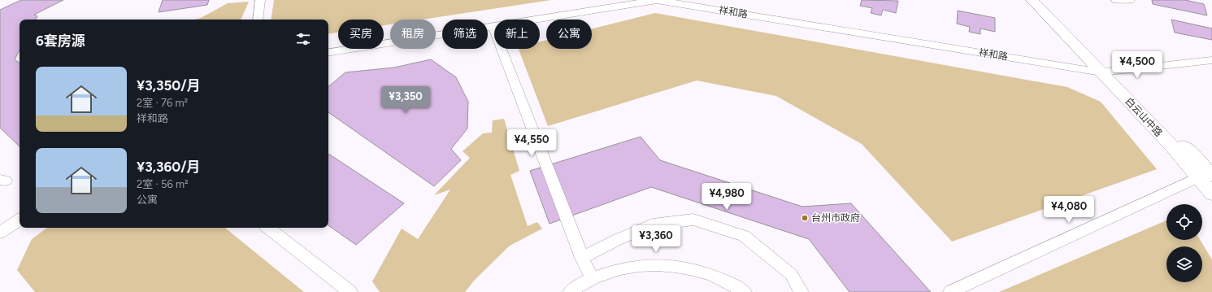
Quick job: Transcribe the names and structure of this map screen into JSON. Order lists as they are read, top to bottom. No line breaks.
{"streets":{"main road":["白云山中路"],"street":["祥和路"]},"crossings":[["祥和路","白云山中路"]],"places":["台州市政府"],"page":{"chip":["买房","租房","筛选","新上","公寓"],"heading":"6套房源","price":["¥4,500","¥3,350","¥4,550","¥4,980","¥4,080","¥3,360"],"list":[{"name":"¥3,350/月","note":"2室 · 76 m² · 祥和路"},{"name":"¥3,360/月","note":"2室 · 56 m² · 公寓"}]}}
